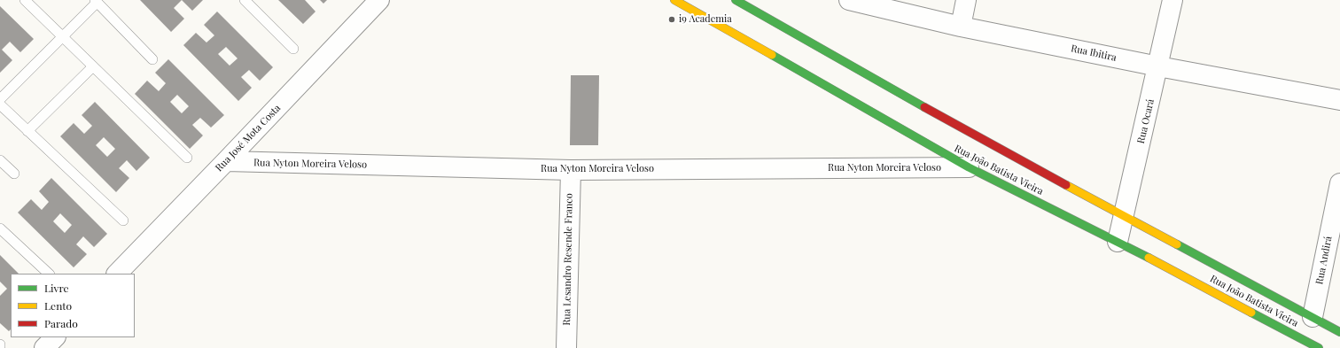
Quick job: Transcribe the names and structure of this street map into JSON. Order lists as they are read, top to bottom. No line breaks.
{"streets":{"street":["Rua Ibitira","Rua Ocará","Rua José Mota Costa","Rua Nyton Moreira Veloso","Rua João Batista Vieira","Rua Lesandro Resende Franco","Rua Andirá"]},"crossings":[["Rua Ibitira","Rua Ocará"],["Rua Ocará","Rua João Batista Vieira"],["Rua José Mota Costa","Rua Nyton Moreira Veloso"],["Rua Nyton Moreira Veloso","Rua João Batista Vieira"],["Rua Nyton Moreira Veloso","Rua Lesandro Resende Franco"],["Rua João Batista Vieira","Rua Andirá"]],"places":["i9 Academia"],"legend":["Livre","Lento","Parado"]}
